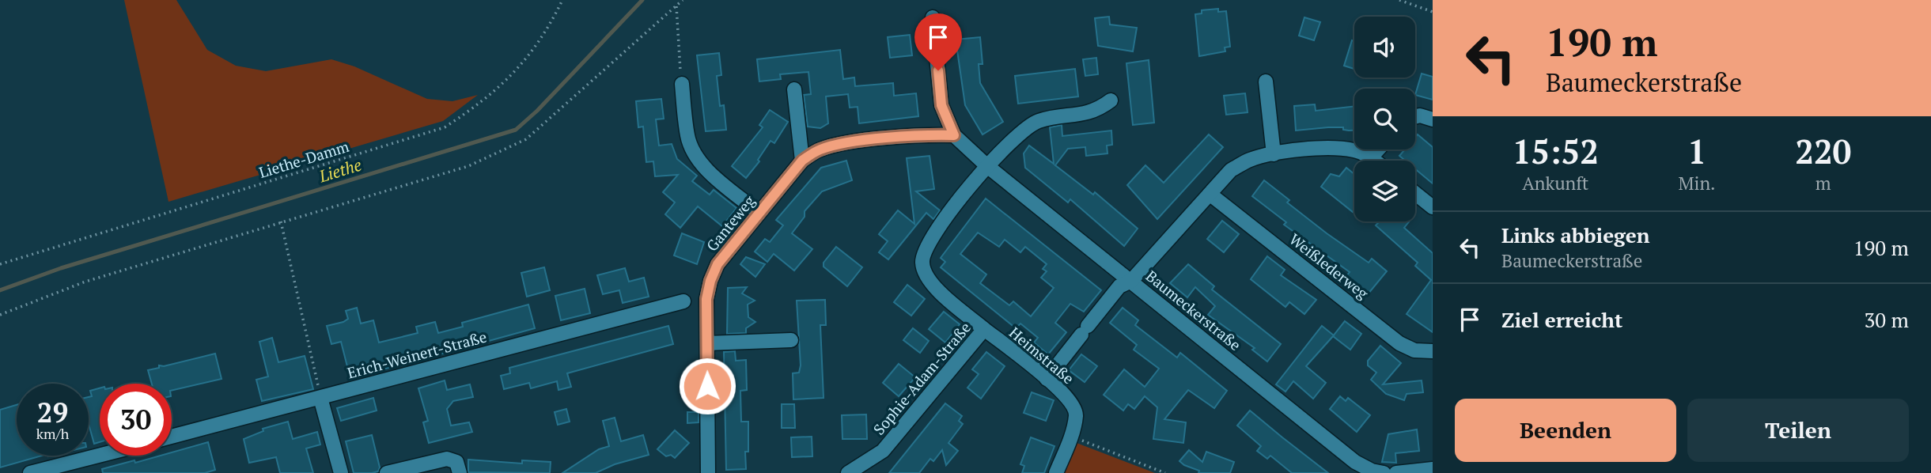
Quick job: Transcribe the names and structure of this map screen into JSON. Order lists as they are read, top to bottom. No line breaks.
{"streets":{"street":["Ganteweg","Weißlederweg","Baumeckerstraße","Erich-Weinert-Straße","Heimstraße","Sophie-Adam-Straße"],"path":["Liethe-Damm"]},"crossings":[["Ganteweg","Baumeckerstraße"],["Baumeckerstraße","Sophie-Adam-Straße"],["Heimstraße","Sophie-Adam-Straße"]],"water":["Liethe"],"page":{"turn":["190 m","Baumeckerstraße"],"eta":["15:52","Ankunft","1","Min.","220","m"],"list":[{"name":"Links abbiegen","note":"Baumeckerstraße","value":"190 m"},{"name":"Ziel erreicht","value":"30 m"}],"speed":"29 km/h","limit":"30","buttons":["Beenden","Teilen"]}}
